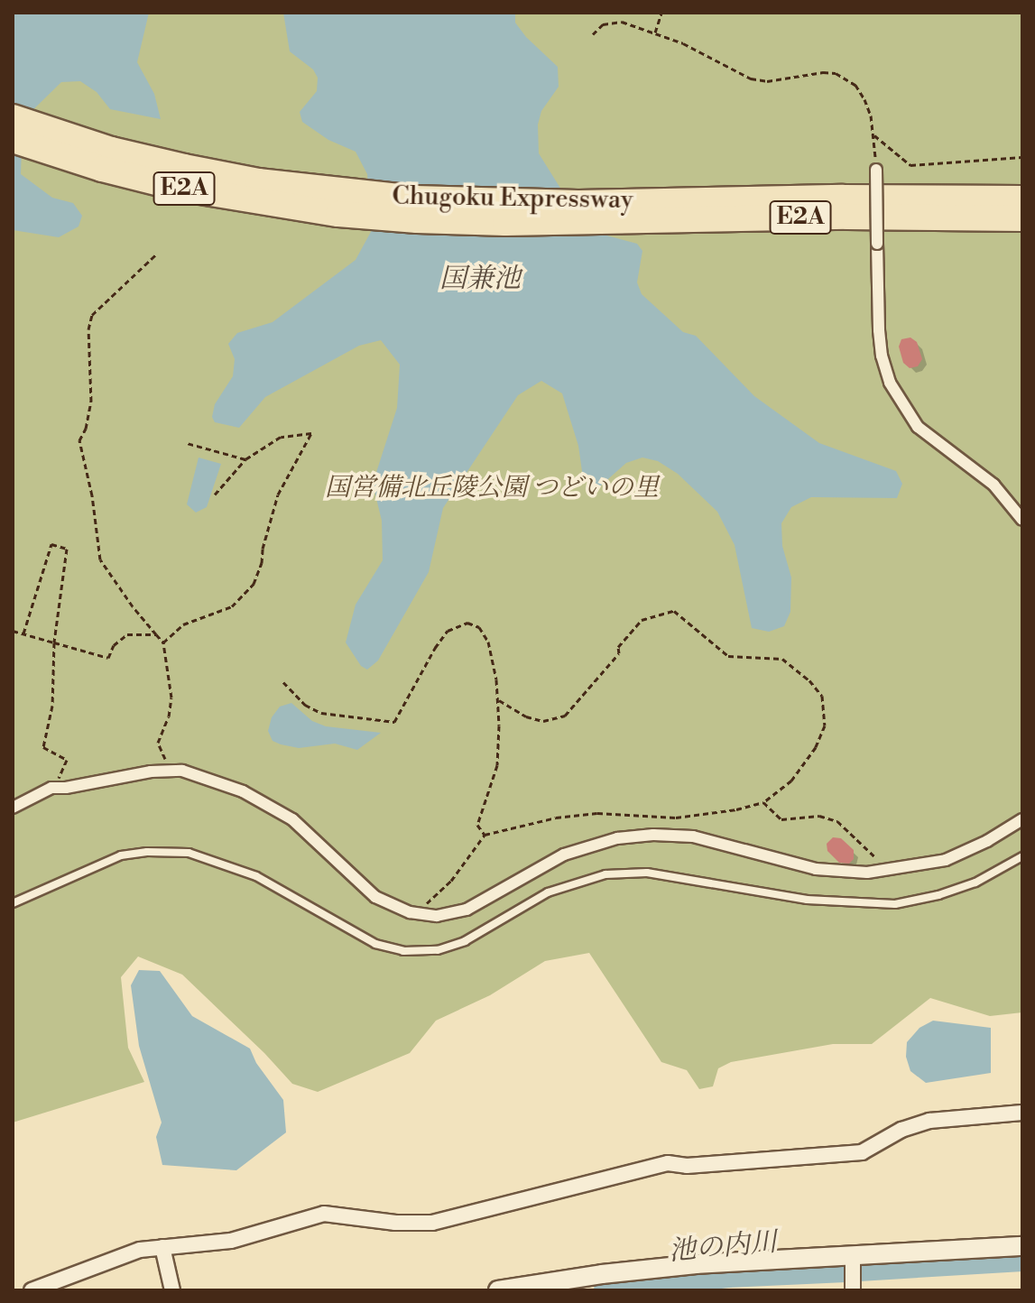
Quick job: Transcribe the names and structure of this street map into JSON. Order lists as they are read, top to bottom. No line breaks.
{"streets":{"highway":["E2A","Chugoku Expressway"]},"water":["国兼池","池の内川"],"parks":["国営備北丘陵公園 つどいの里"]}
